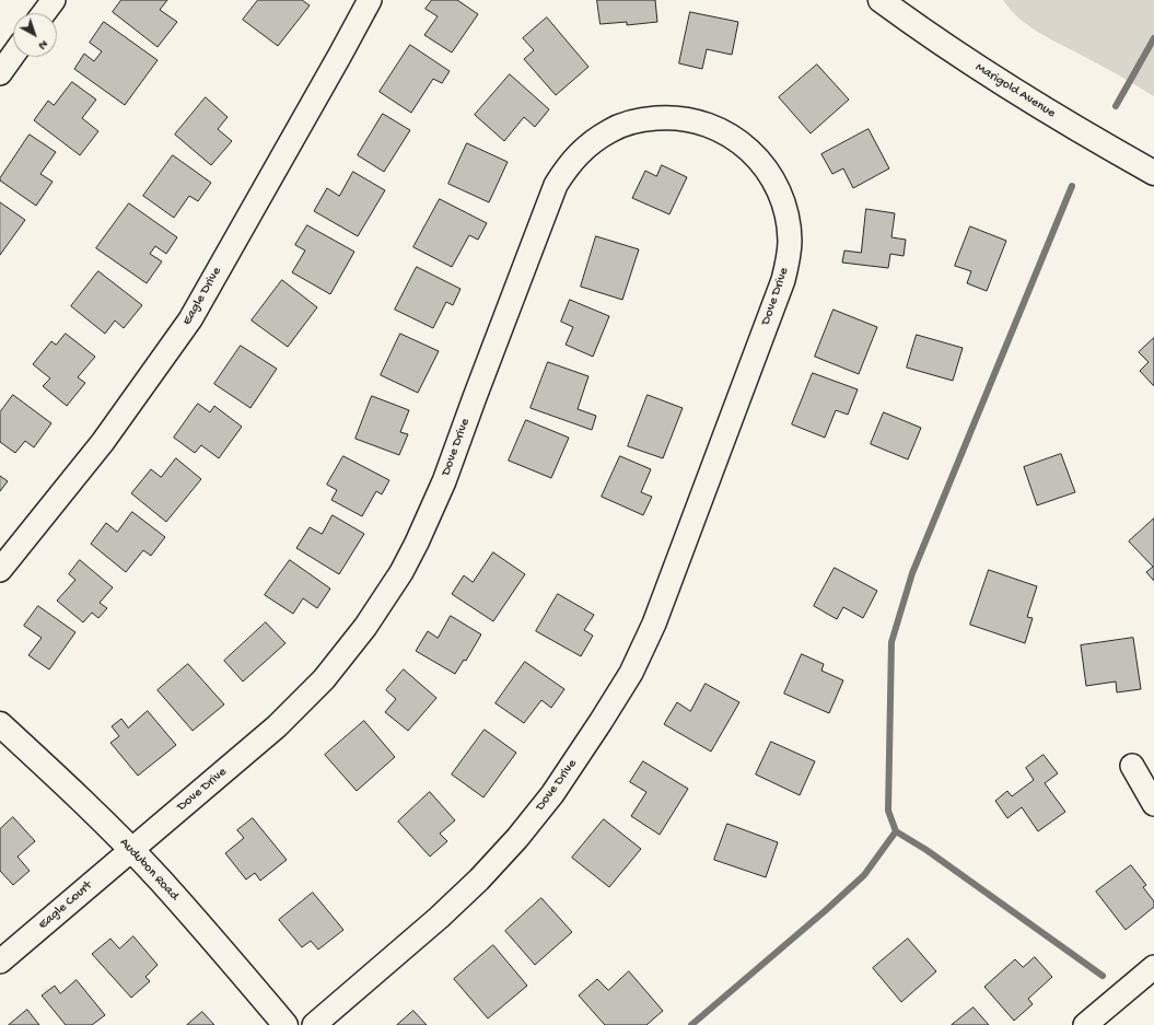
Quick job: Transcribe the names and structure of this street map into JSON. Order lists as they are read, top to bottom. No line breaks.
{"streets":{"street":["Marigold Avenue","Eagle Drive","Dove Drive","Audubon Road","Eagle Court"]},"crossings":[["Dove Drive","Audubon Road"],["Dove Drive","Eagle Court"],["Audubon Road","Eagle Court"]],"north":"bottom right"}
